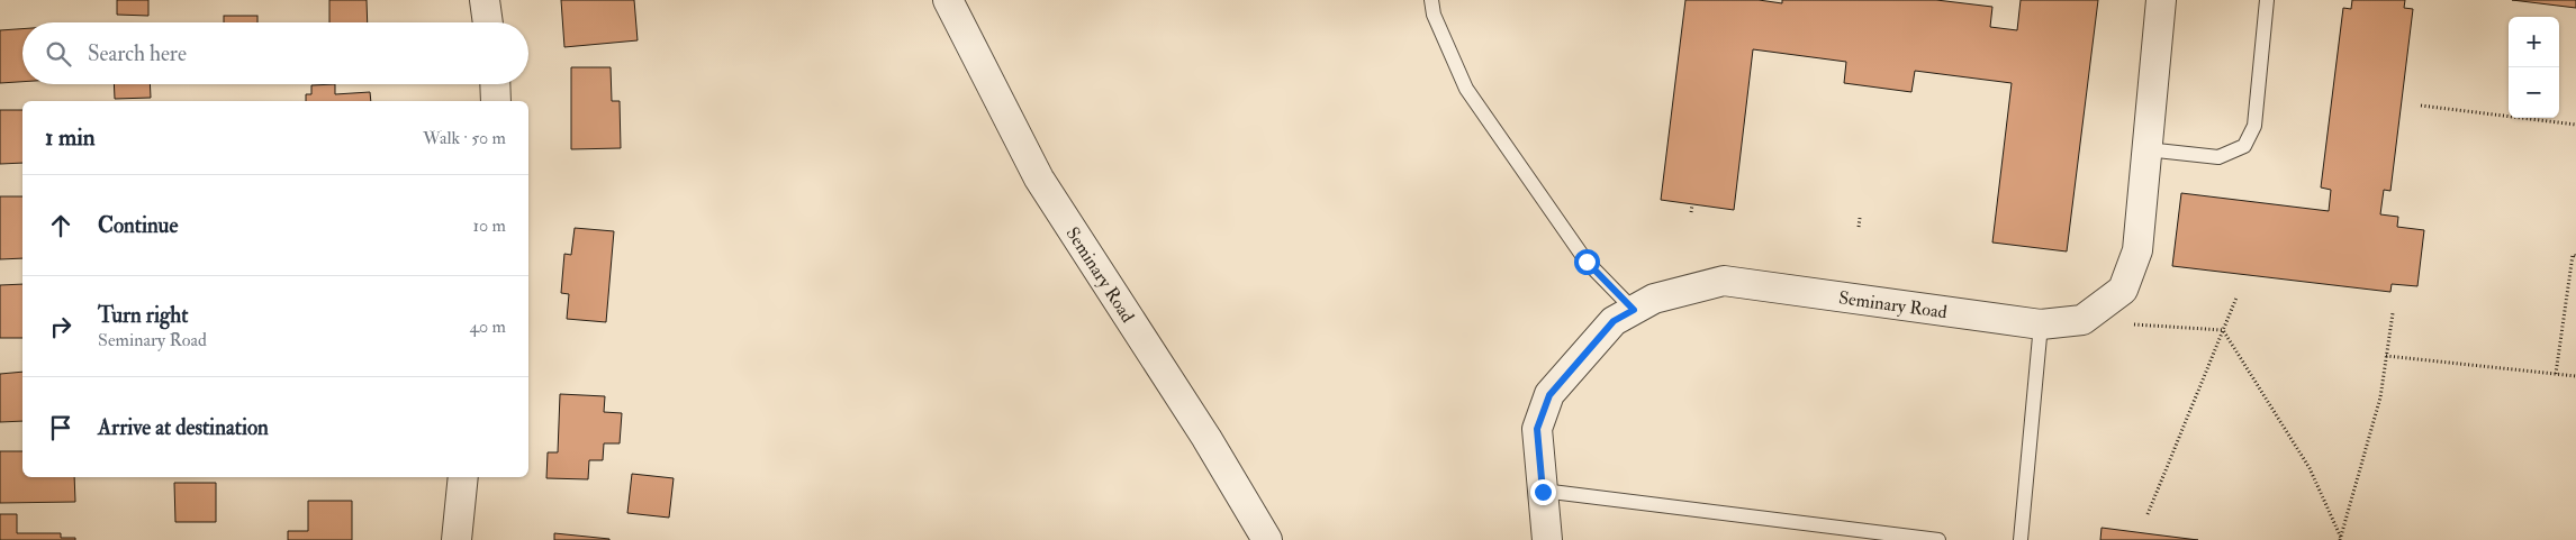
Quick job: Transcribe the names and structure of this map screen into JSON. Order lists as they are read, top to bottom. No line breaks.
{"streets":{"street":["Seminary Road"]},"page":{"map_buttons":["+","−"],"search":"Search here","heading":["1 min","Walk · 50 m"],"list":[["Continue","10 m"],["Turn right","Seminary Road","40 m"],"Arrive at destination"]}}
